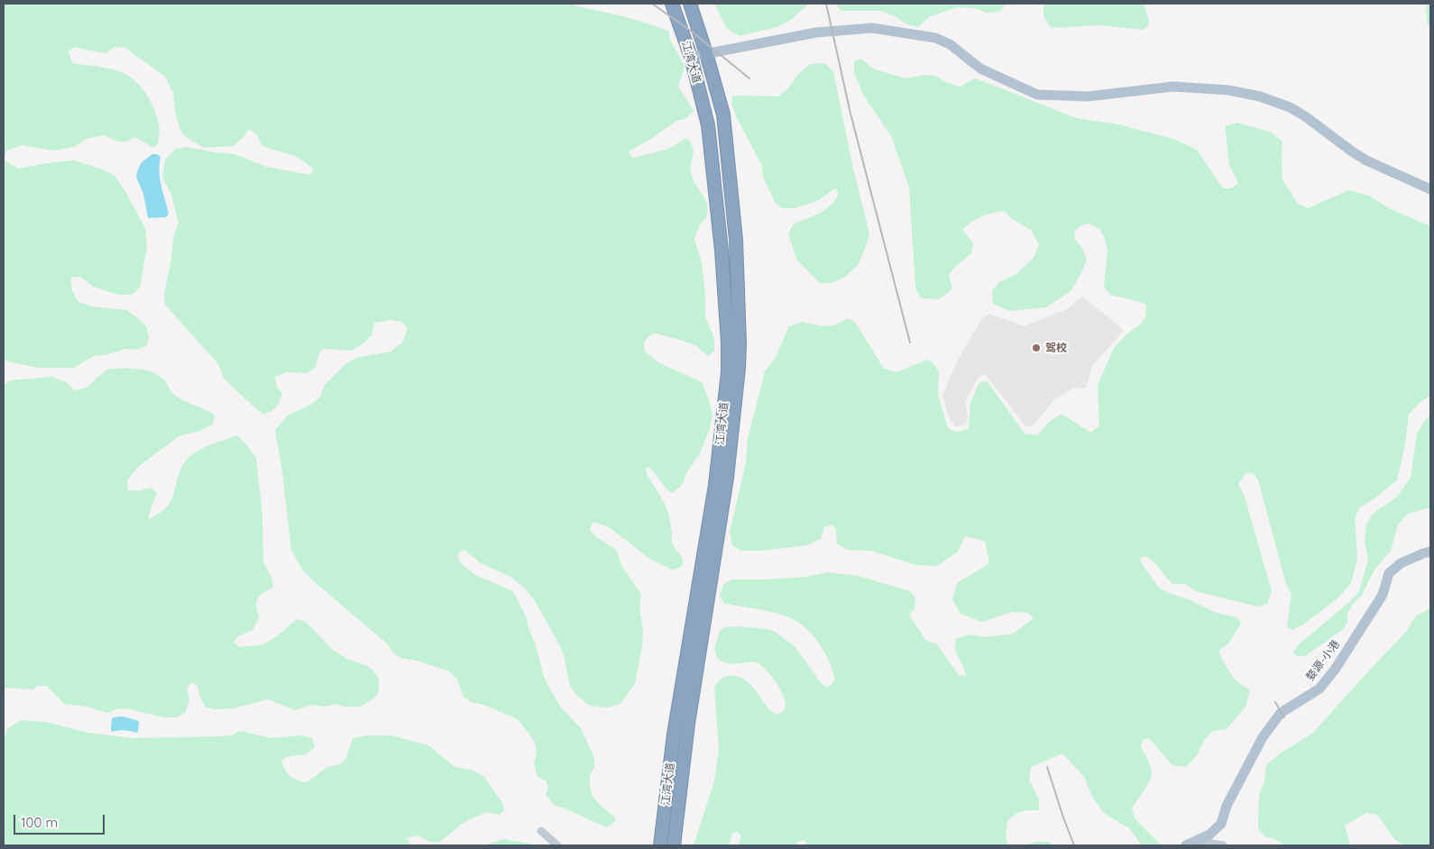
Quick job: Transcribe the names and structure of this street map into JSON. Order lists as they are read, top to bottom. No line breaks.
{"streets":{"highway":["江湾大道"],"main road":["婺源-小港"]},"places":["驾校"],"scale_bar":"100 m"}
